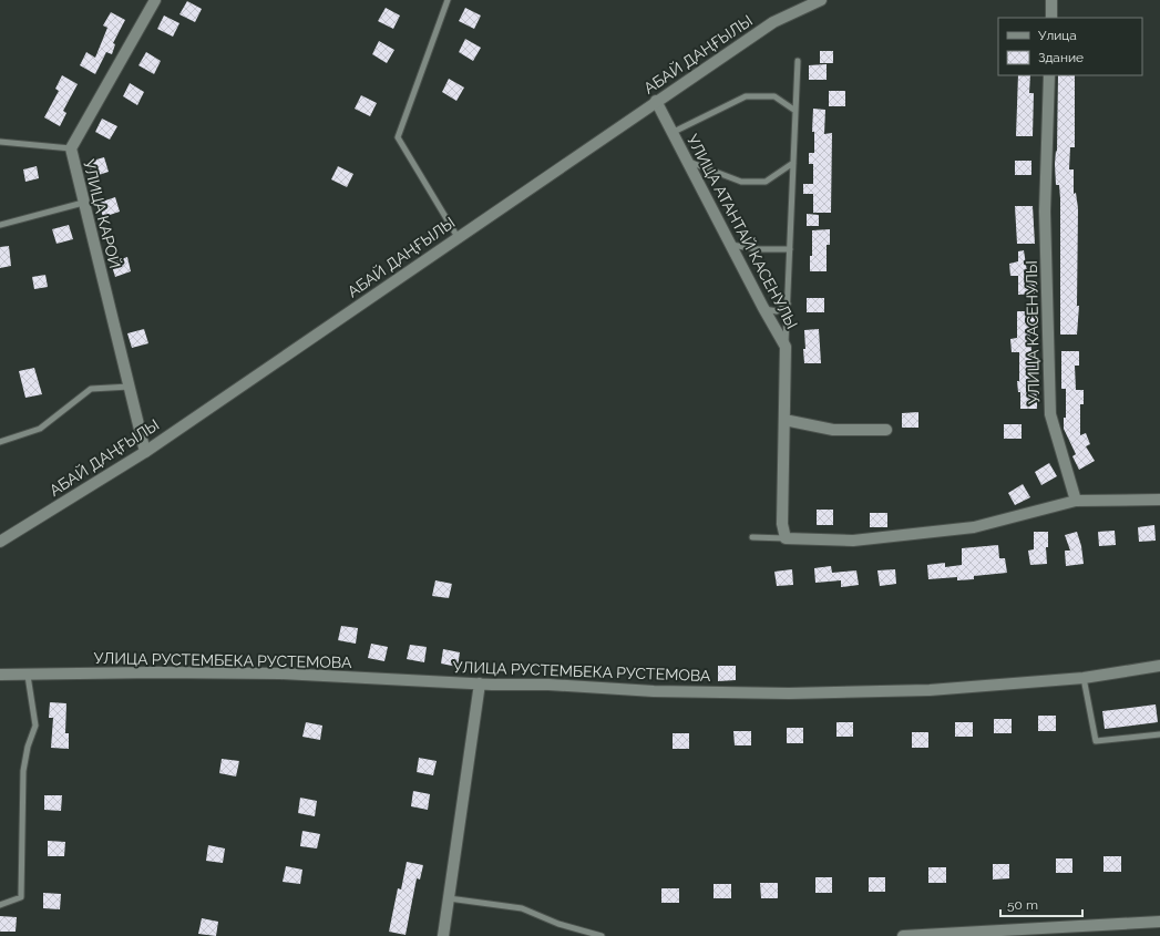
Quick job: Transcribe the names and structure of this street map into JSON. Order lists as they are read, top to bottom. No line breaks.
{"streets":{"street":["АБАЙ ДАҢҒЫЛЫ","УЛИЦА КАРОЙ","УЛИЦА АТАНТАЙ КАСЕНУЛЫ","УЛИЦА КАСЕНУЛЫ","УЛИЦА РУСТЕМБЕКА РУСТЕМОВА"]},"crossings":[["АБАЙ ДАҢҒЫЛЫ","УЛИЦА КАРОЙ"],["АБАЙ ДАҢҒЫЛЫ","УЛИЦА АТАНТАЙ КАСЕНУЛЫ"]],"legend":["Улица","Здание"],"scale_bar":"50 m"}
